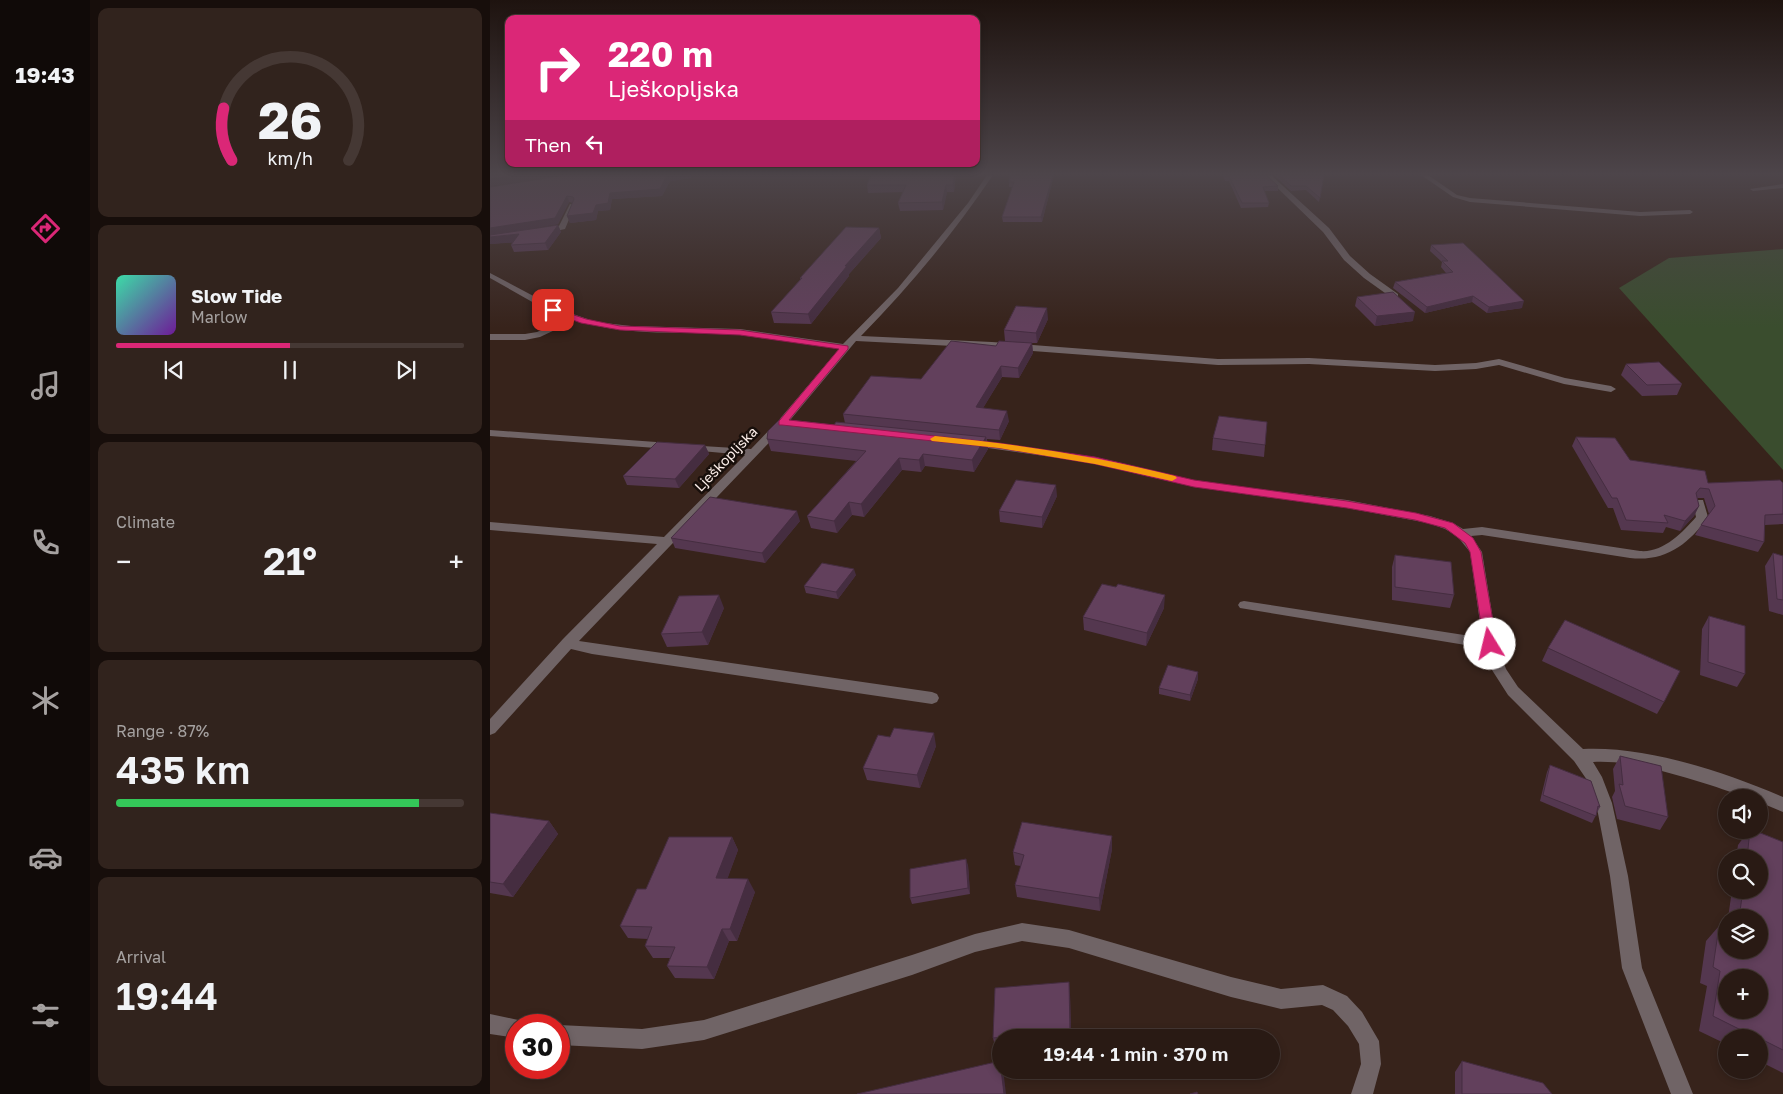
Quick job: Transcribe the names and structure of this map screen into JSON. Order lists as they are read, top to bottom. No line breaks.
{"streets":{"street":["Lješkopljska"]},"page":{"tabs":"19:43","turn":["220 m","Lješkopljska"],"then":"Then","song":["Slow Tide","Marlow"],"tile":["Climate",["Range · 87%","435 km"],["Arrival","19:44"]],"heat":["−","21°","+"],"map_buttons":["+","−"],"limit":"30","trip":"19:44 · 1 min · 370 m","gauge":["26","km/h"]}}
